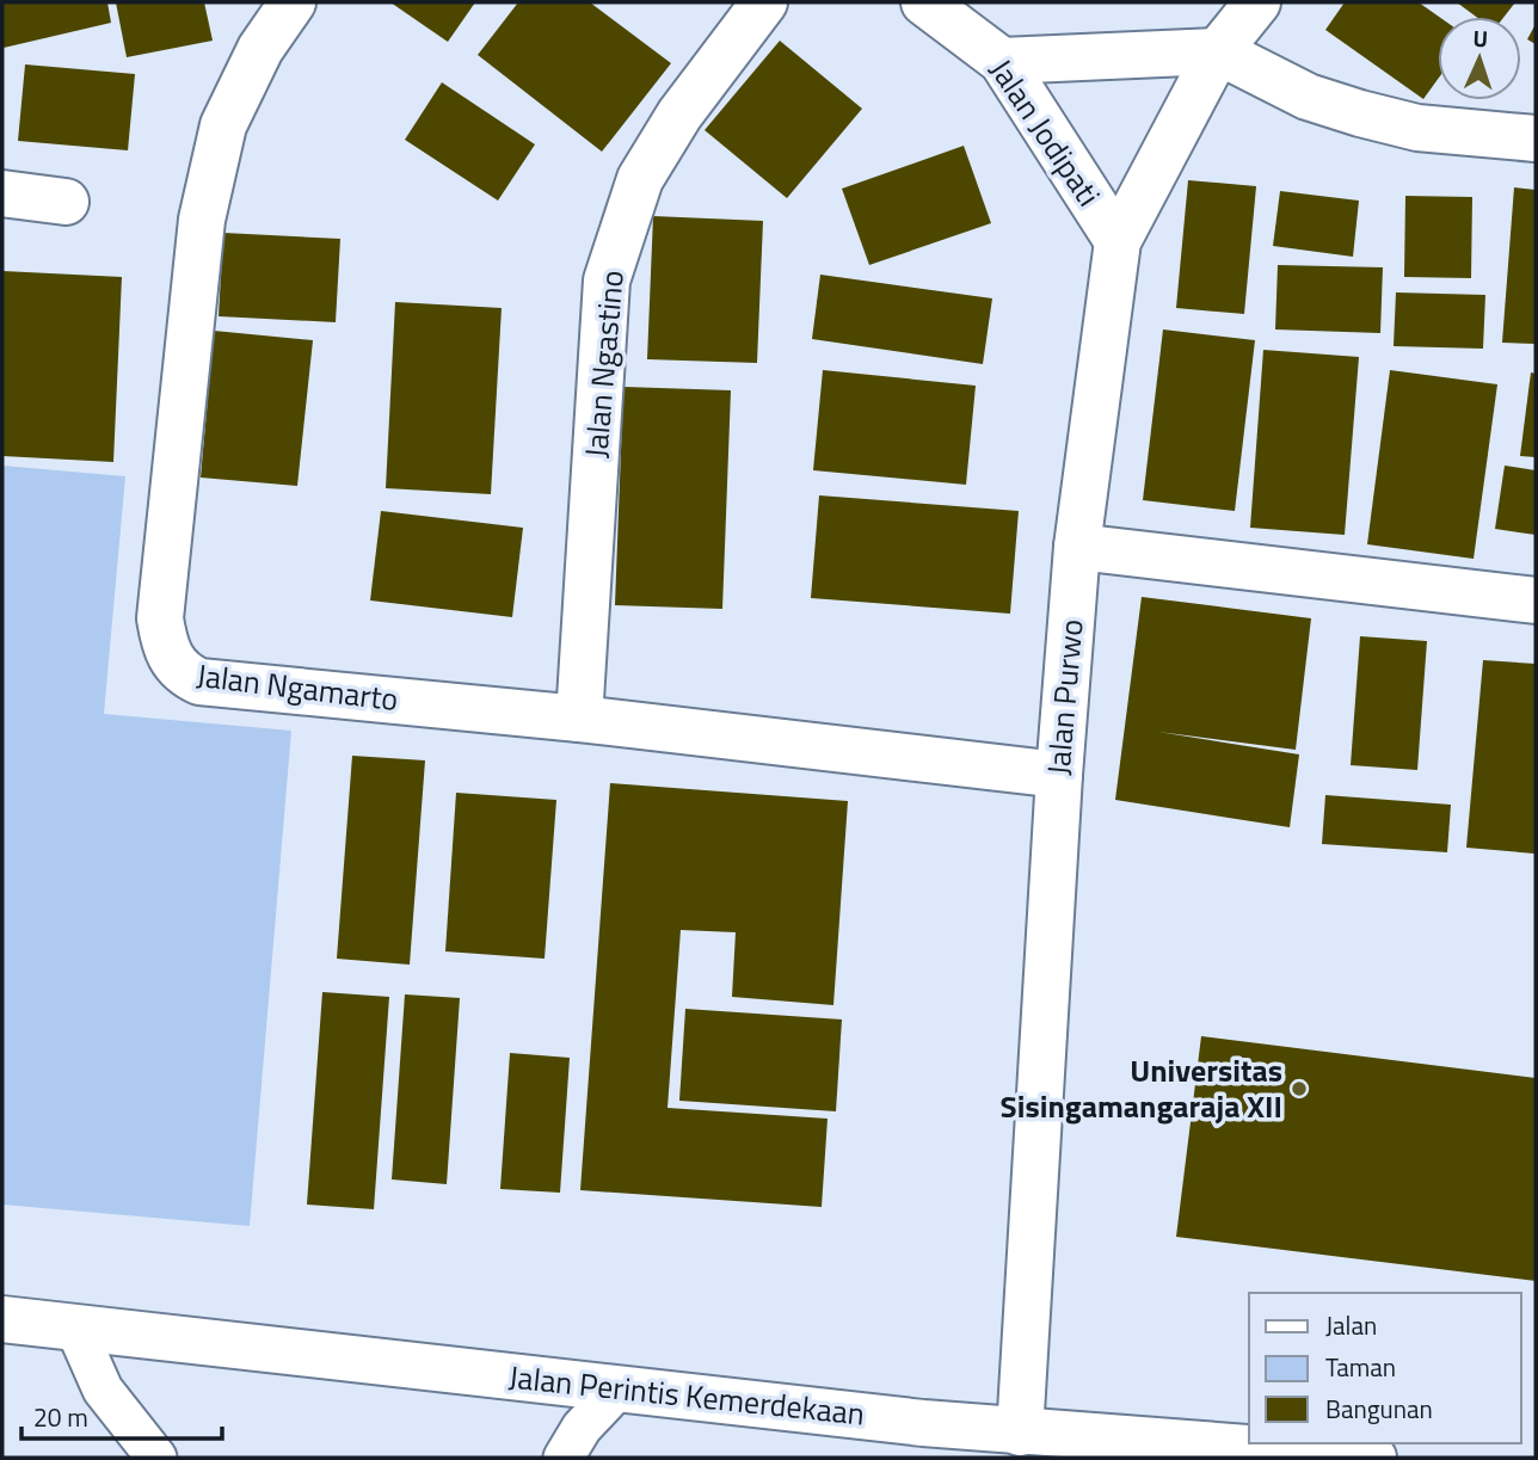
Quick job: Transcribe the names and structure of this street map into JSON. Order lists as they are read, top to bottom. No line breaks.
{"streets":{"street":["Jalan Jodipati","Jalan Ngastino","Jalan Ngamarto","Jalan Purwo","Jalan Perintis Kemerdekaan"]},"crossings":[["Jalan Jodipati","Jalan Purwo"],["Jalan Ngastino","Jalan Ngamarto"],["Jalan Ngamarto","Jalan Purwo"],["Jalan Purwo","Jalan Perintis Kemerdekaan"]],"places":["Universitas Sisingamangaraja XII"],"legend":["Jalan","Taman","Bangunan"],"scale_bar":"20 m","north":"top"}
